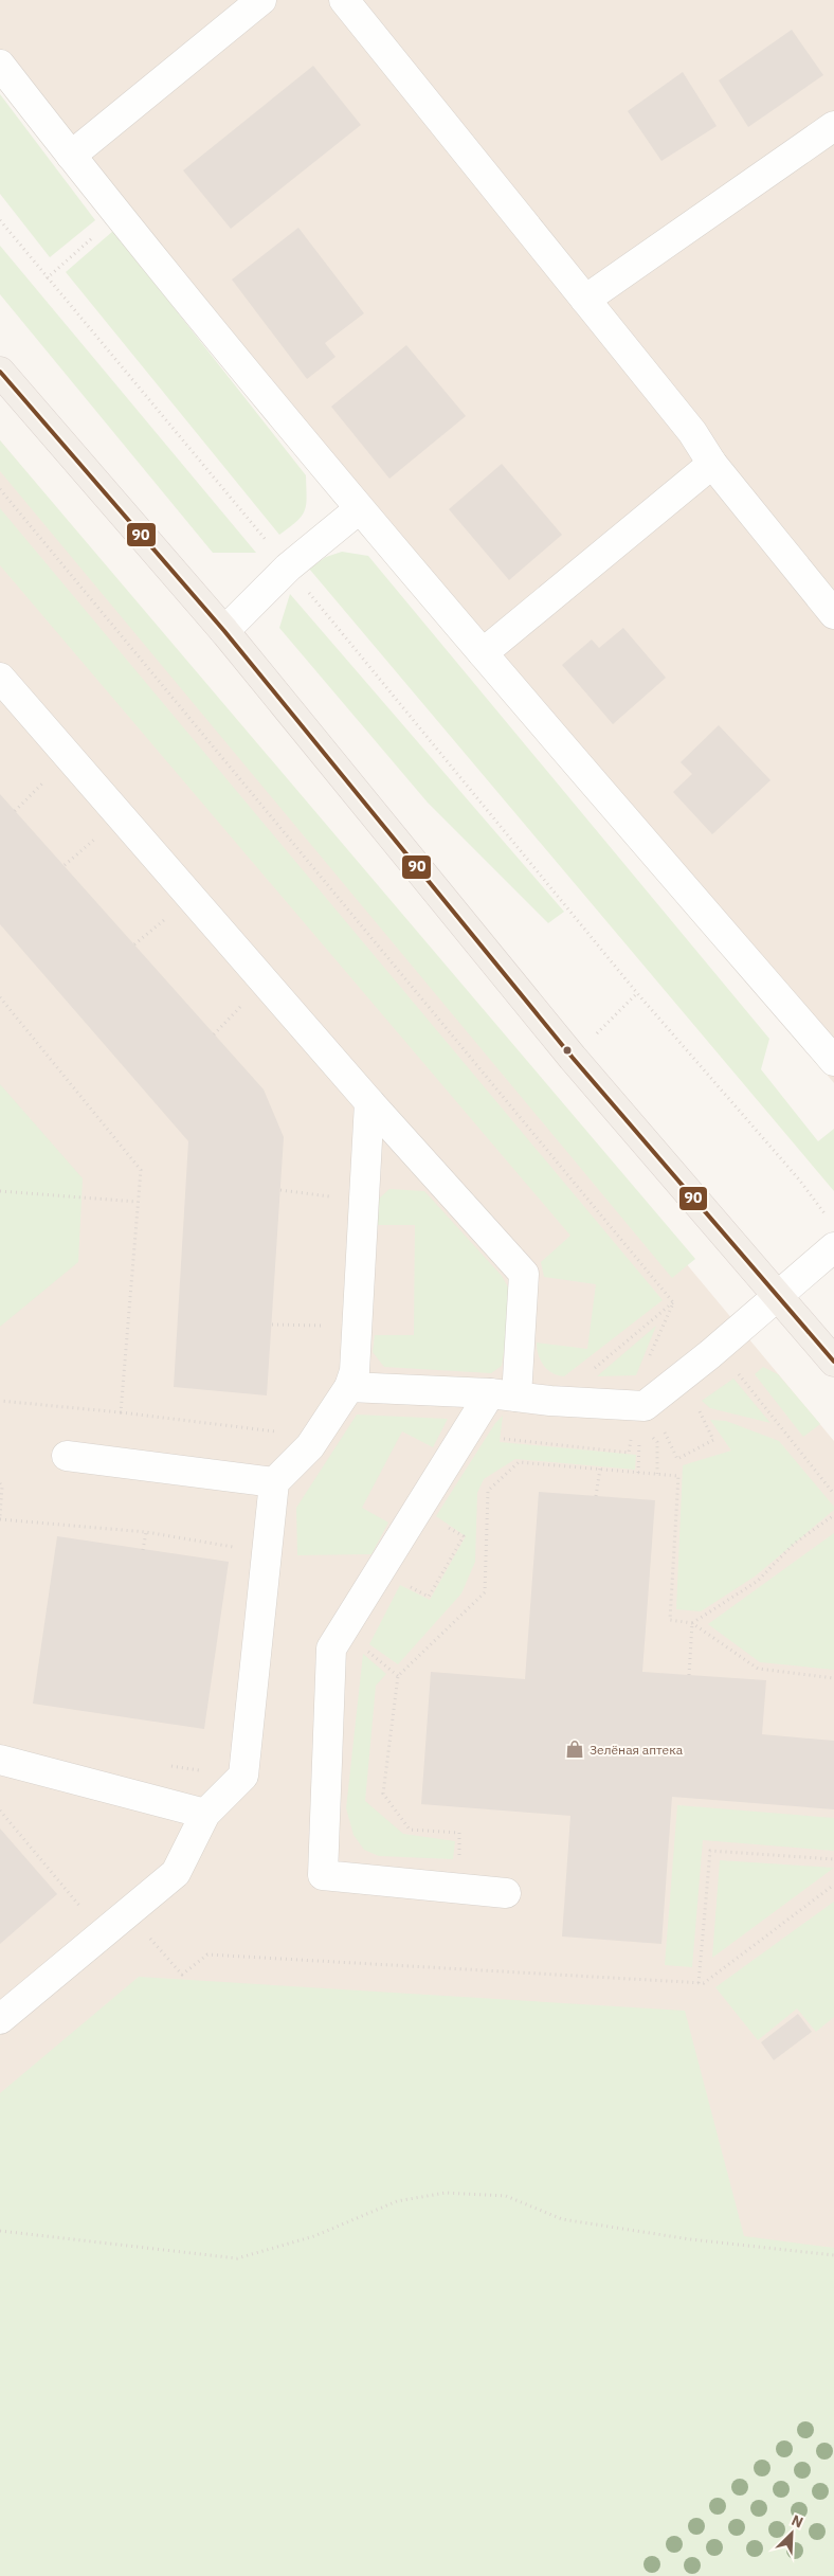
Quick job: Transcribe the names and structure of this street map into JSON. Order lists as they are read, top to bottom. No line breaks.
{"places":{"shop":["Зелёная аптека"]},"lines":["transit line 90"],"north":"top right"}
